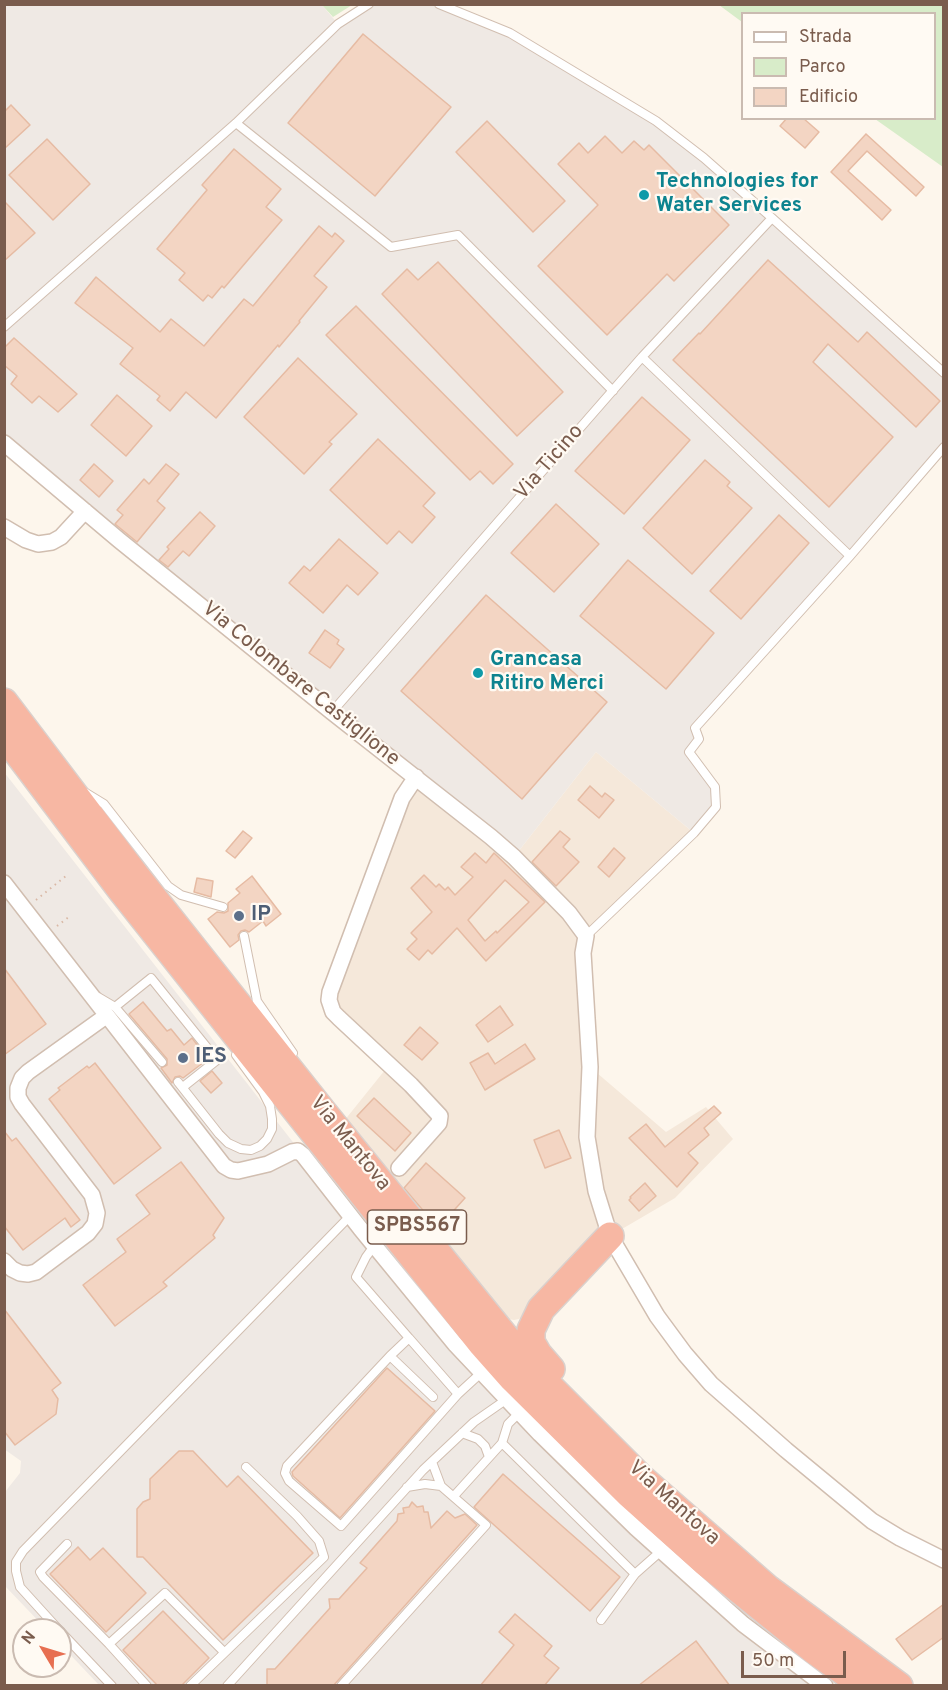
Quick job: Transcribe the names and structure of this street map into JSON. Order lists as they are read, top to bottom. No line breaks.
{"streets":{"highway":["Via Mantova","SPBS567"],"street":["Via Colombare Castiglione"],"lane":["Via Ticino"]},"crossings":[["Via Ticino","Via Colombare Castiglione"]],"places":["Technologies for Water Services","Grancasa Ritiro Merci","IP","IES"],"legend":["Strada","Parco","Edificio"],"scale_bar":"50 m","north":"top left"}
